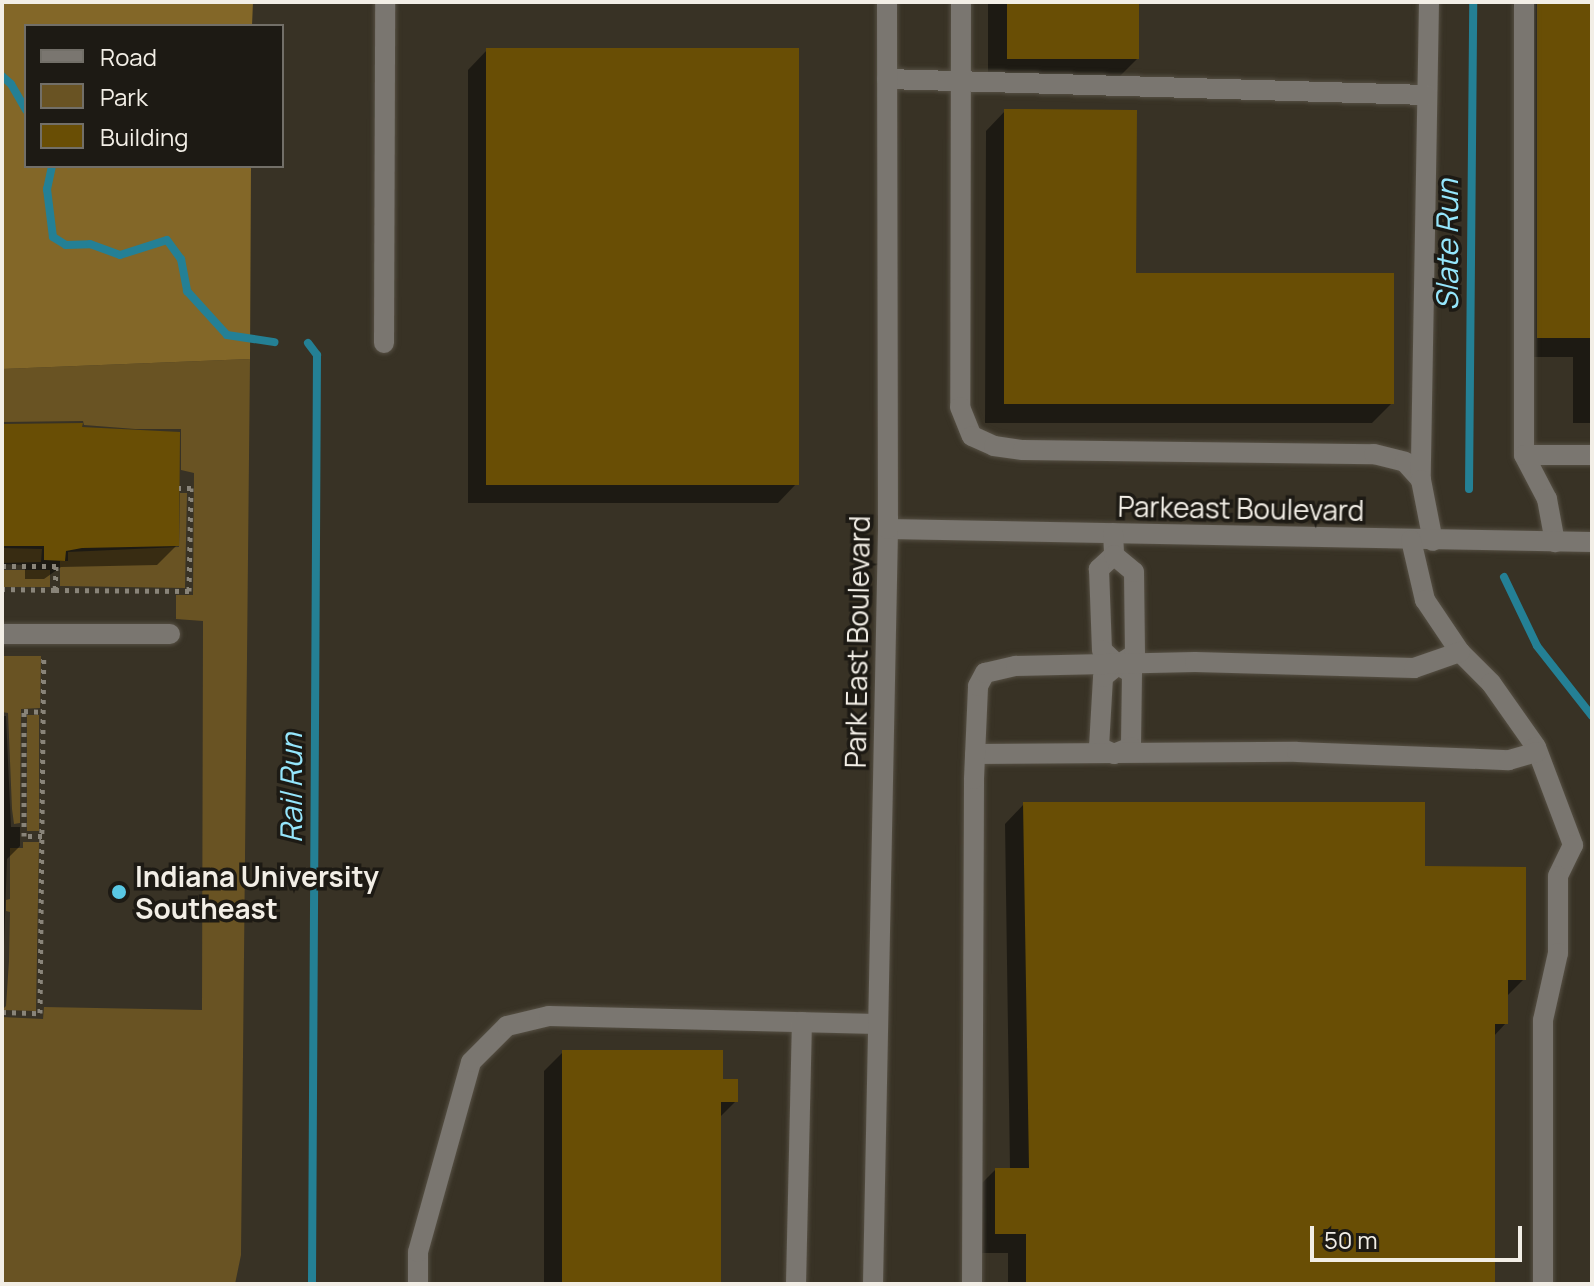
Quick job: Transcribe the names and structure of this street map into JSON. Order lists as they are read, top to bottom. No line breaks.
{"streets":{"street":["Parkeast Boulevard","Park East Boulevard"]},"crossings":[["Parkeast Boulevard","Park East Boulevard"]],"water":["Slate Run","Rail Run"],"places":["Indiana University Southeast"],"legend":["Road","Park","Building"],"scale_bar":"50 m"}
